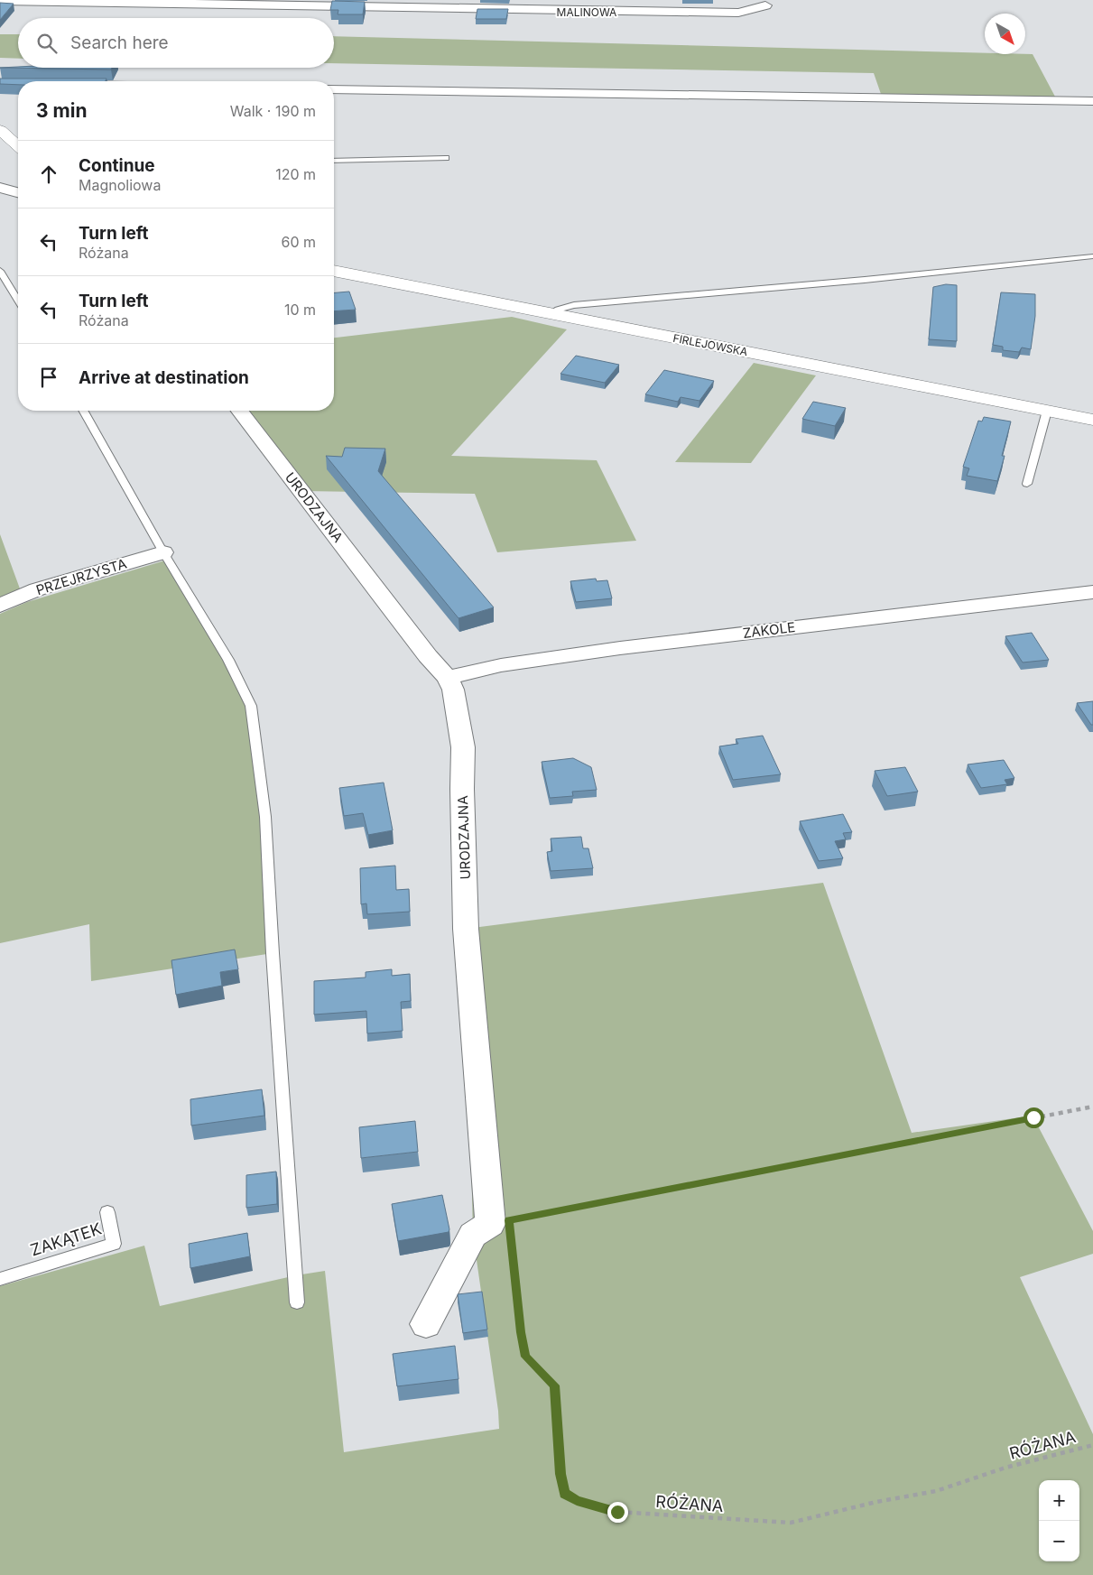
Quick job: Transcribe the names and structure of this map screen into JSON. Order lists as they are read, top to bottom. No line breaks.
{"streets":{"street":["MALINOWA","FIRLEJOWSKA","URODZAJNA","PRZEJRZYSTA","ZAKOLE"],"lane":["ZAKĄTEK"],"path":["RÓŻANA"]},"crossings":[["URODZAJNA","ZAKOLE"],["URODZAJNA","RÓŻANA"]],"north":"bottom right","page":{"search":"Search here","heading":["3 min","Walk · 190 m"],"list":[["Continue","Magnoliowa","120 m"],["Turn left","Różana","60 m"],["Turn left","Różana","10 m"],"Arrive at destination"],"map_buttons":["+","−"]}}
